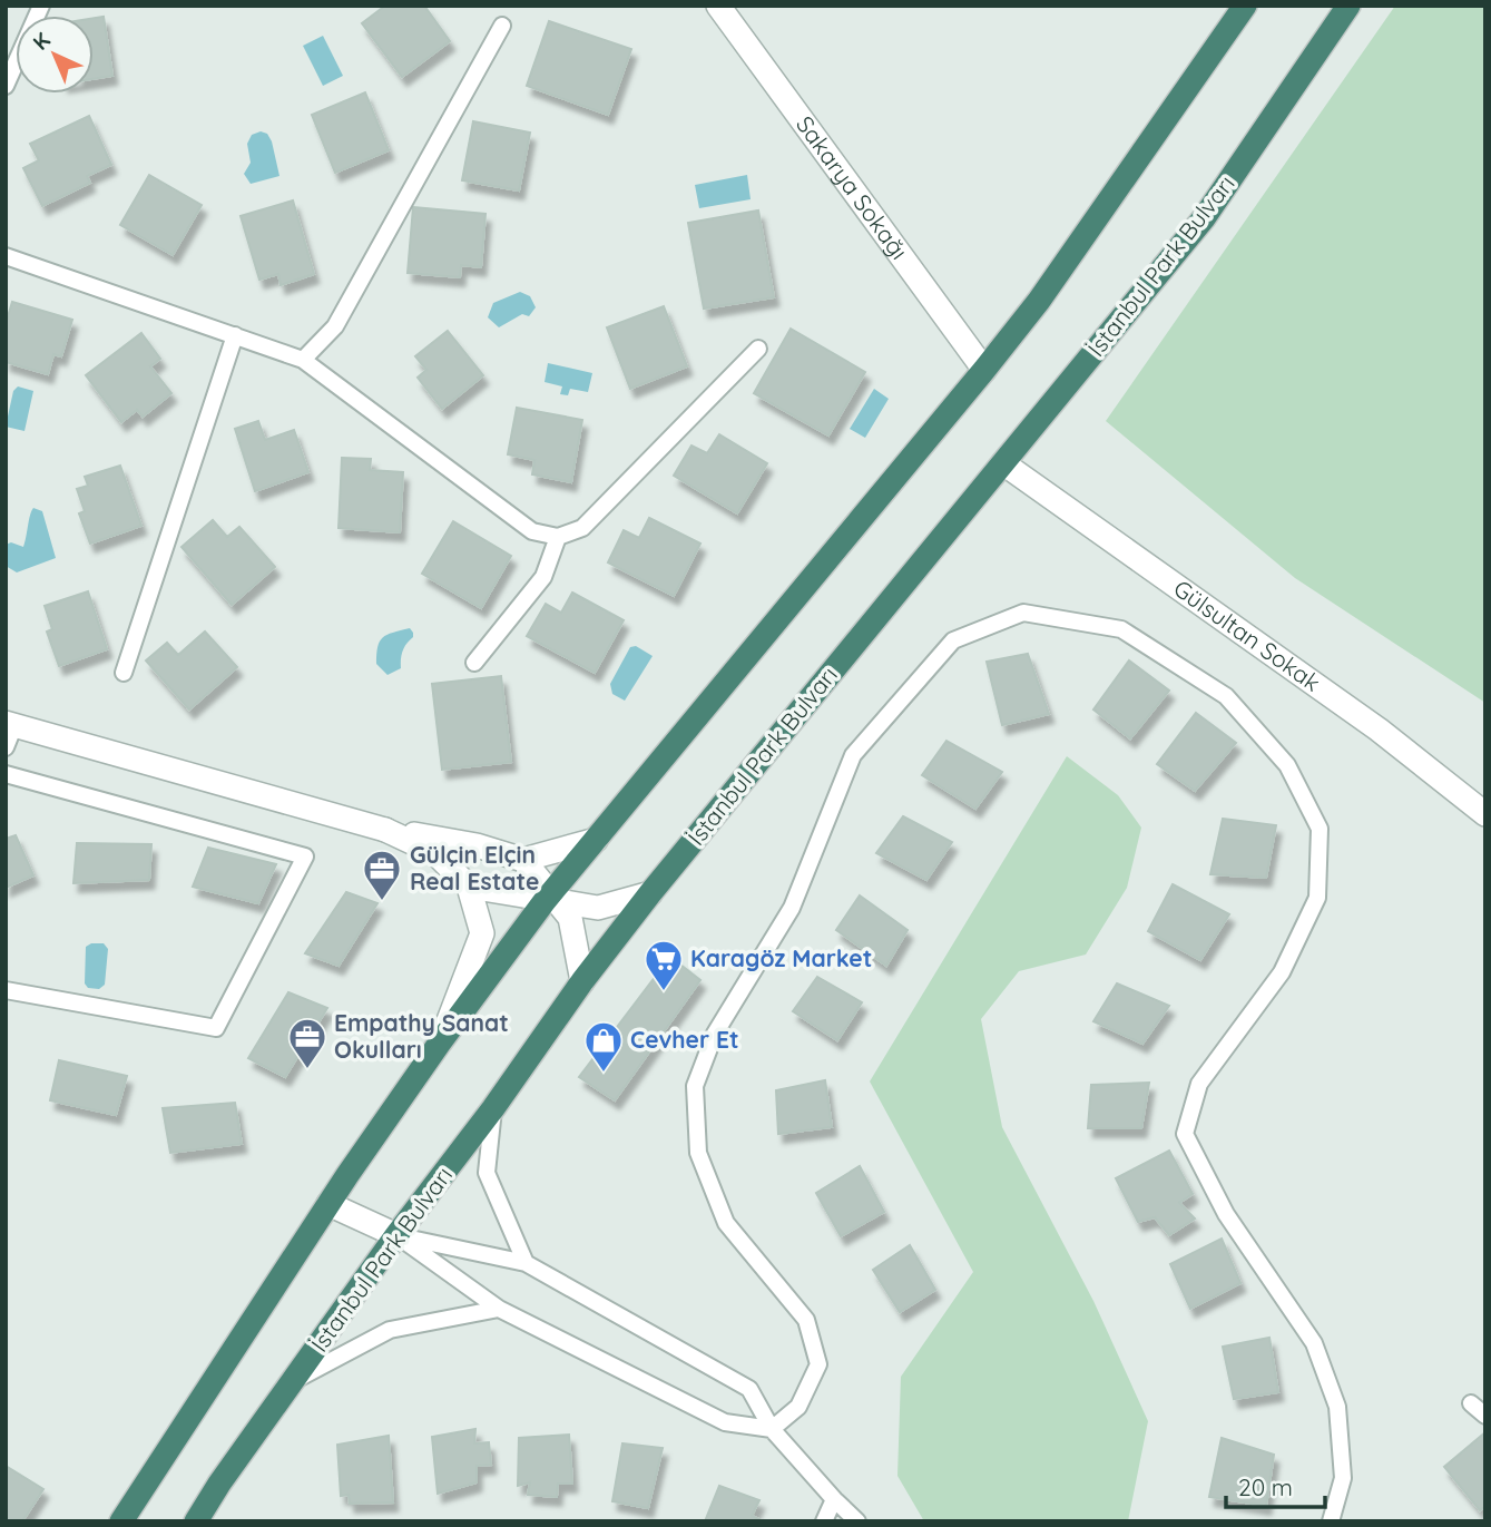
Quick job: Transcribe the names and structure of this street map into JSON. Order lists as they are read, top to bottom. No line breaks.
{"streets":{"highway":["İstanbul Park Bulvarı"],"street":["Sakarya Sokağı","Gülsultan Sokak"]},"crossings":[["İstanbul Park Bulvarı","Gülsultan Sokak"]],"places":{"office":["Gülçin Elçin Real Estate","Empathy Sanat Okulları"],"supermarket":["Karagöz Market"],"shop":["Cevher Et"]},"scale_bar":"20 m","north":"top left"}
